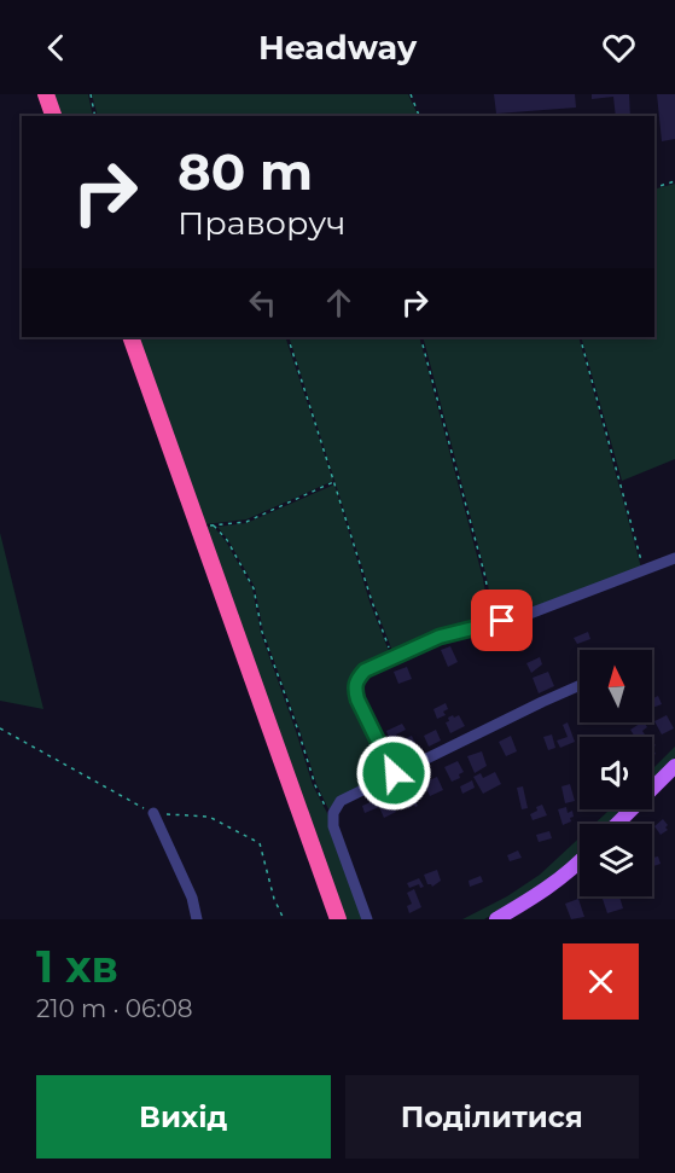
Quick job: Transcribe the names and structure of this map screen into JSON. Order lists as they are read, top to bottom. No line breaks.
{"north":"top","page":{"header":"Headway","turn":["80 m","Праворуч"],"heading":["1 хв","210 m · 06:08"],"buttons":["Вихід","Поділитися"]}}
